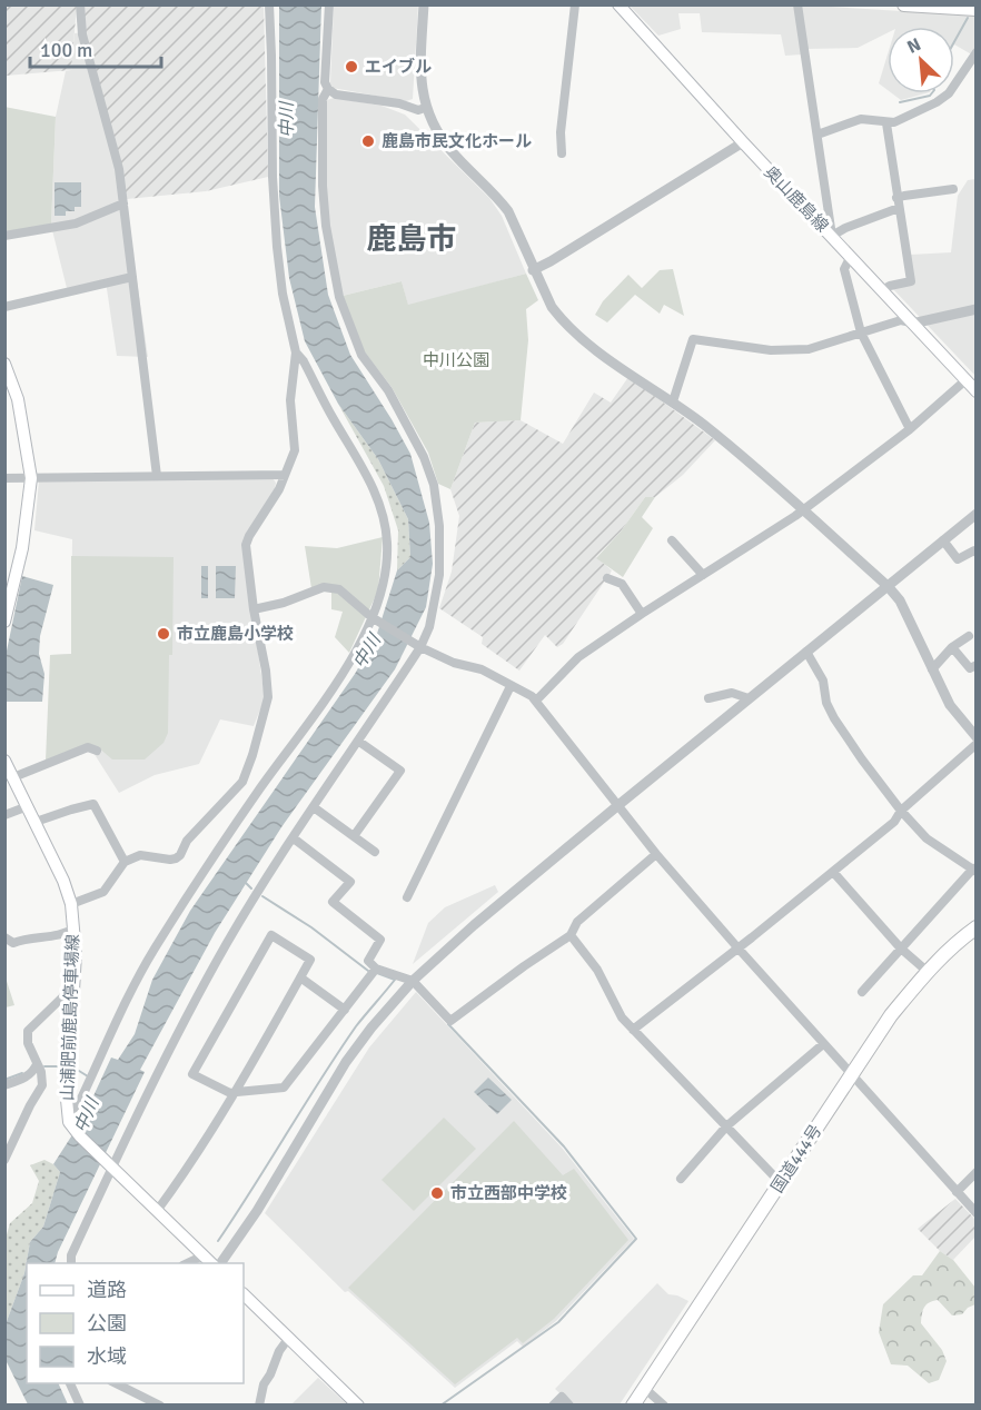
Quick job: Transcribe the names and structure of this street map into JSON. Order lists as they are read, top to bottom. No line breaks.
{"streets":{"highway":["国道444号"],"main road":["奥山鹿島線","山浦肥前鹿島停車場線"]},"districts":["鹿島市"],"water":["中川"],"parks":["中川公園"],"places":["エイブル","鹿島市民文化ホール","市立鹿島小学校","市立西部中学校"],"legend":["道路","公園","水域"],"scale_bar":"100 m","north":"top left"}
